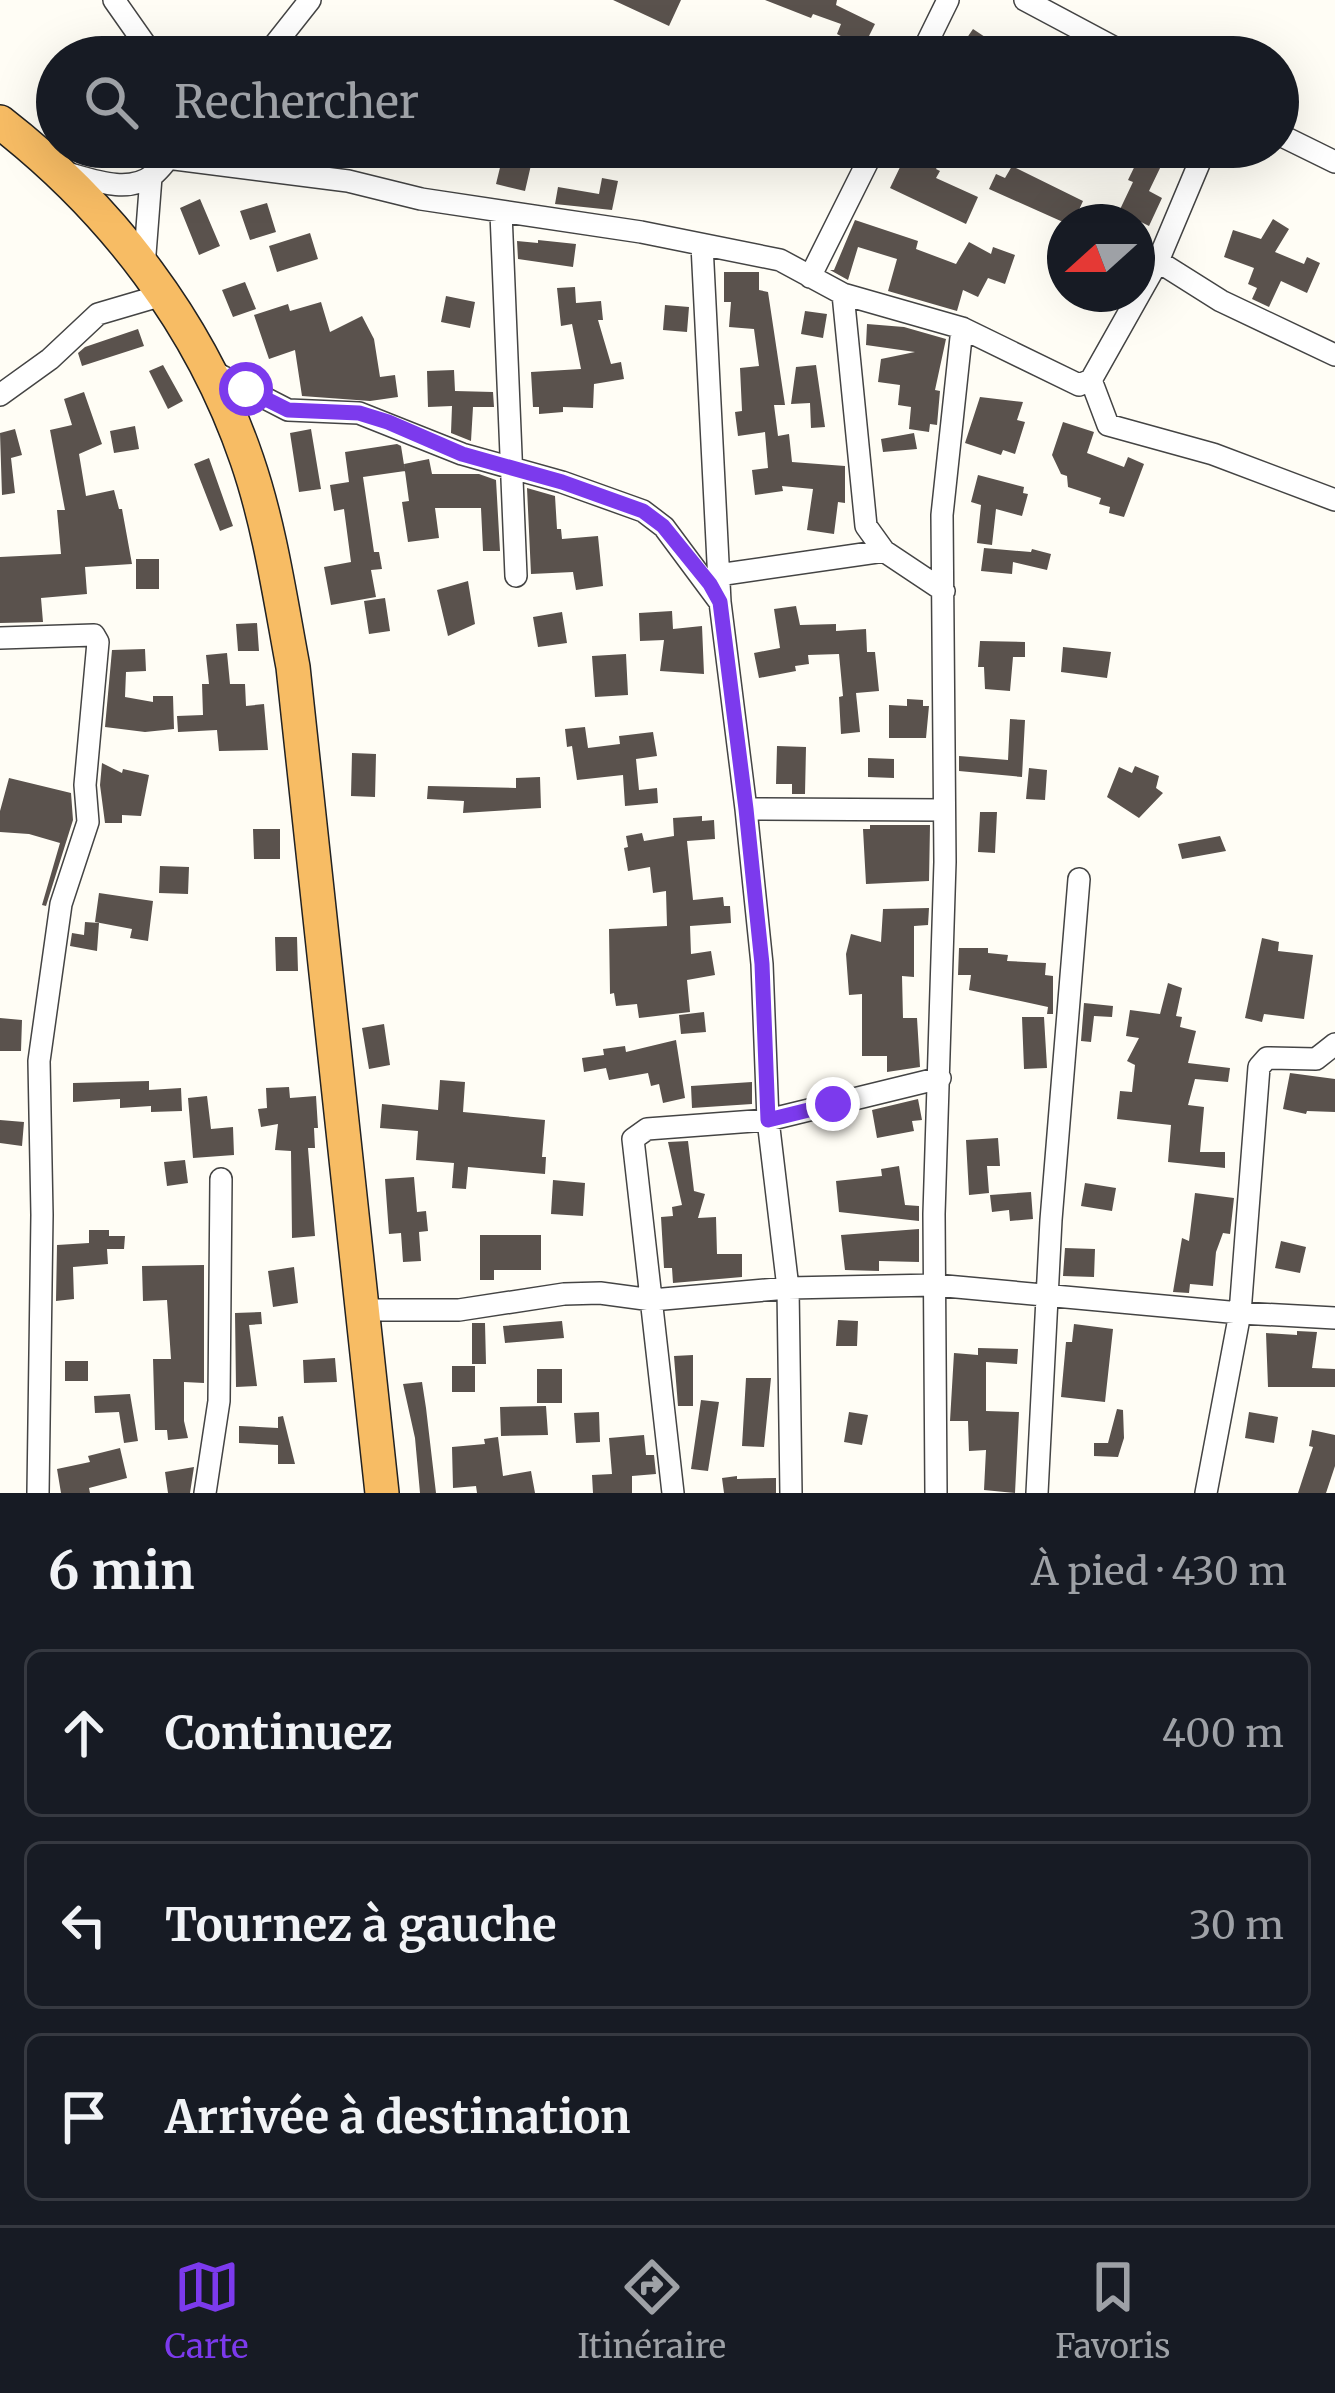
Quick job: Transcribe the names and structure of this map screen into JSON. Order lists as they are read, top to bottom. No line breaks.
{"north":"left","page":{"search":"Rechercher","heading":["6 min","À pied · 430 m"],"list":[["Continuez","400 m"],["Tournez à gauche","30 m"],"Arrivée à destination"],"nav":["Carte","Itinéraire","Favoris"]}}
